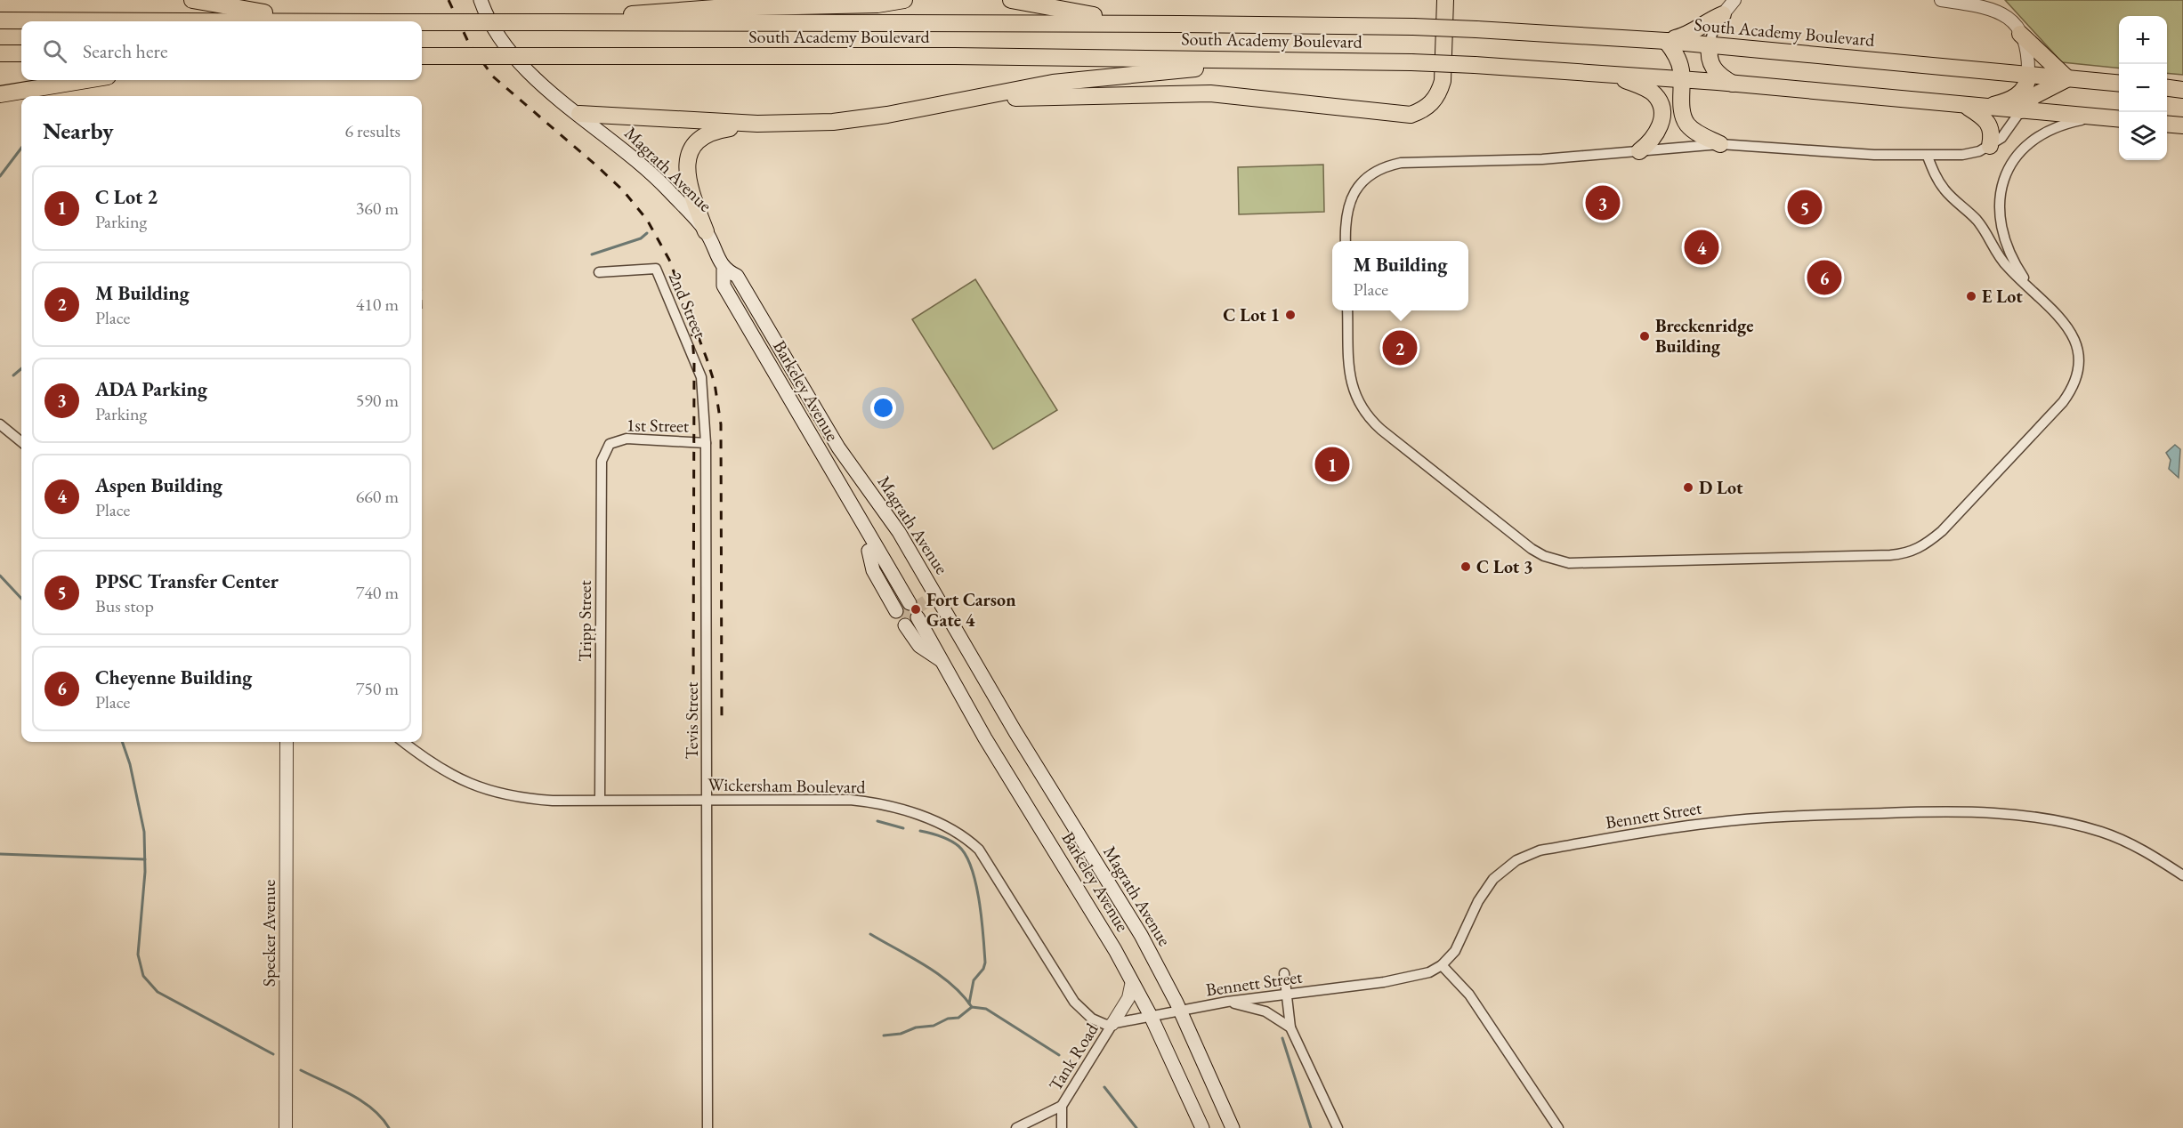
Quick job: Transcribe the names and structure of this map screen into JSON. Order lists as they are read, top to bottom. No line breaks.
{"streets":{"highway":["South Academy Boulevard"],"main road":["Magrath Avenue","Barkeley Avenue"],"street":["2nd Street","1st Street","Tripp Street","Tevis Street","Wickersham Boulevard","Bennett Street","Specker Avenue","Tank Road"]},"crossings":[["Magrath Avenue","Barkeley Avenue"],["Magrath Avenue","Bennett Street"],["2nd Street","Tevis Street"],["1st Street","Tripp Street"],["1st Street","Tevis Street"],["Tripp Street","Wickersham Boulevard"],["Tevis Street","Wickersham Boulevard"],["Wickersham Boulevard","Tank Road"]],"places":["E Lot","C Lot 1","Breckenridge Building","D Lot","C Lot 3","Fort Carson Gate 4"],"page":{"map_buttons":["+","−"],"search":"Search here","heading":["Nearby","6 results"],"list":[{"mark":"1","name":"C Lot 2","note":"Parking","value":"360 m"},{"mark":"2","name":"M Building","note":"Place","value":"410 m"},{"mark":"3","name":"ADA Parking","note":"Parking","value":"590 m"},{"mark":"4","name":"Aspen Building","note":"Place","value":"660 m"},{"mark":"5","name":"PPSC Transfer Center","note":"Bus stop","value":"740 m"},{"mark":"6","name":"Cheyenne Building","note":"Place","value":"750 m"}],"pins":["3","5","4","6","2","1"],"popup":["M Building","Place"]}}
